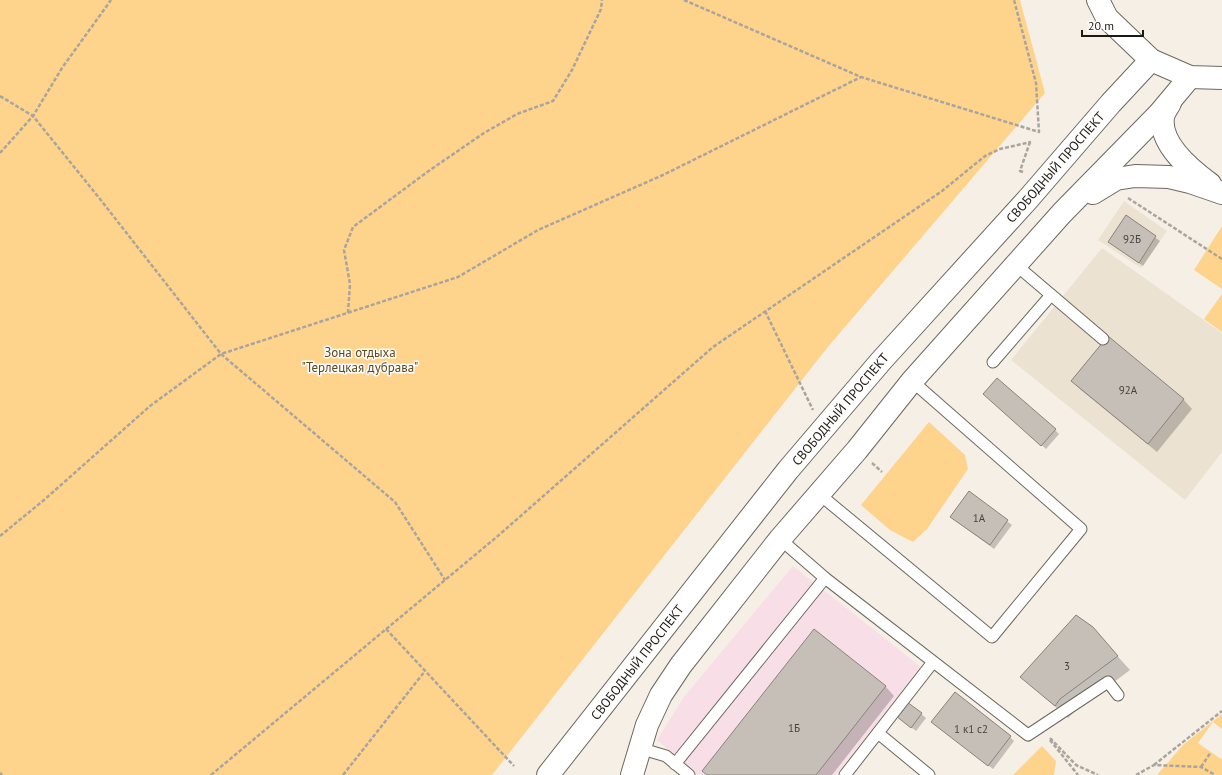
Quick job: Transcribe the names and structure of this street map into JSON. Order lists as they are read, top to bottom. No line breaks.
{"streets":{"main road":["СВОБОДНЫЙ ПРОСПЕКТ"]},"parks":["Зона отдыха \"Терлецкая дубрава\""],"house_numbers":["92Б","92А","1А","3","1Б","1 к1 с2"],"scale_bar":"20 m"}
